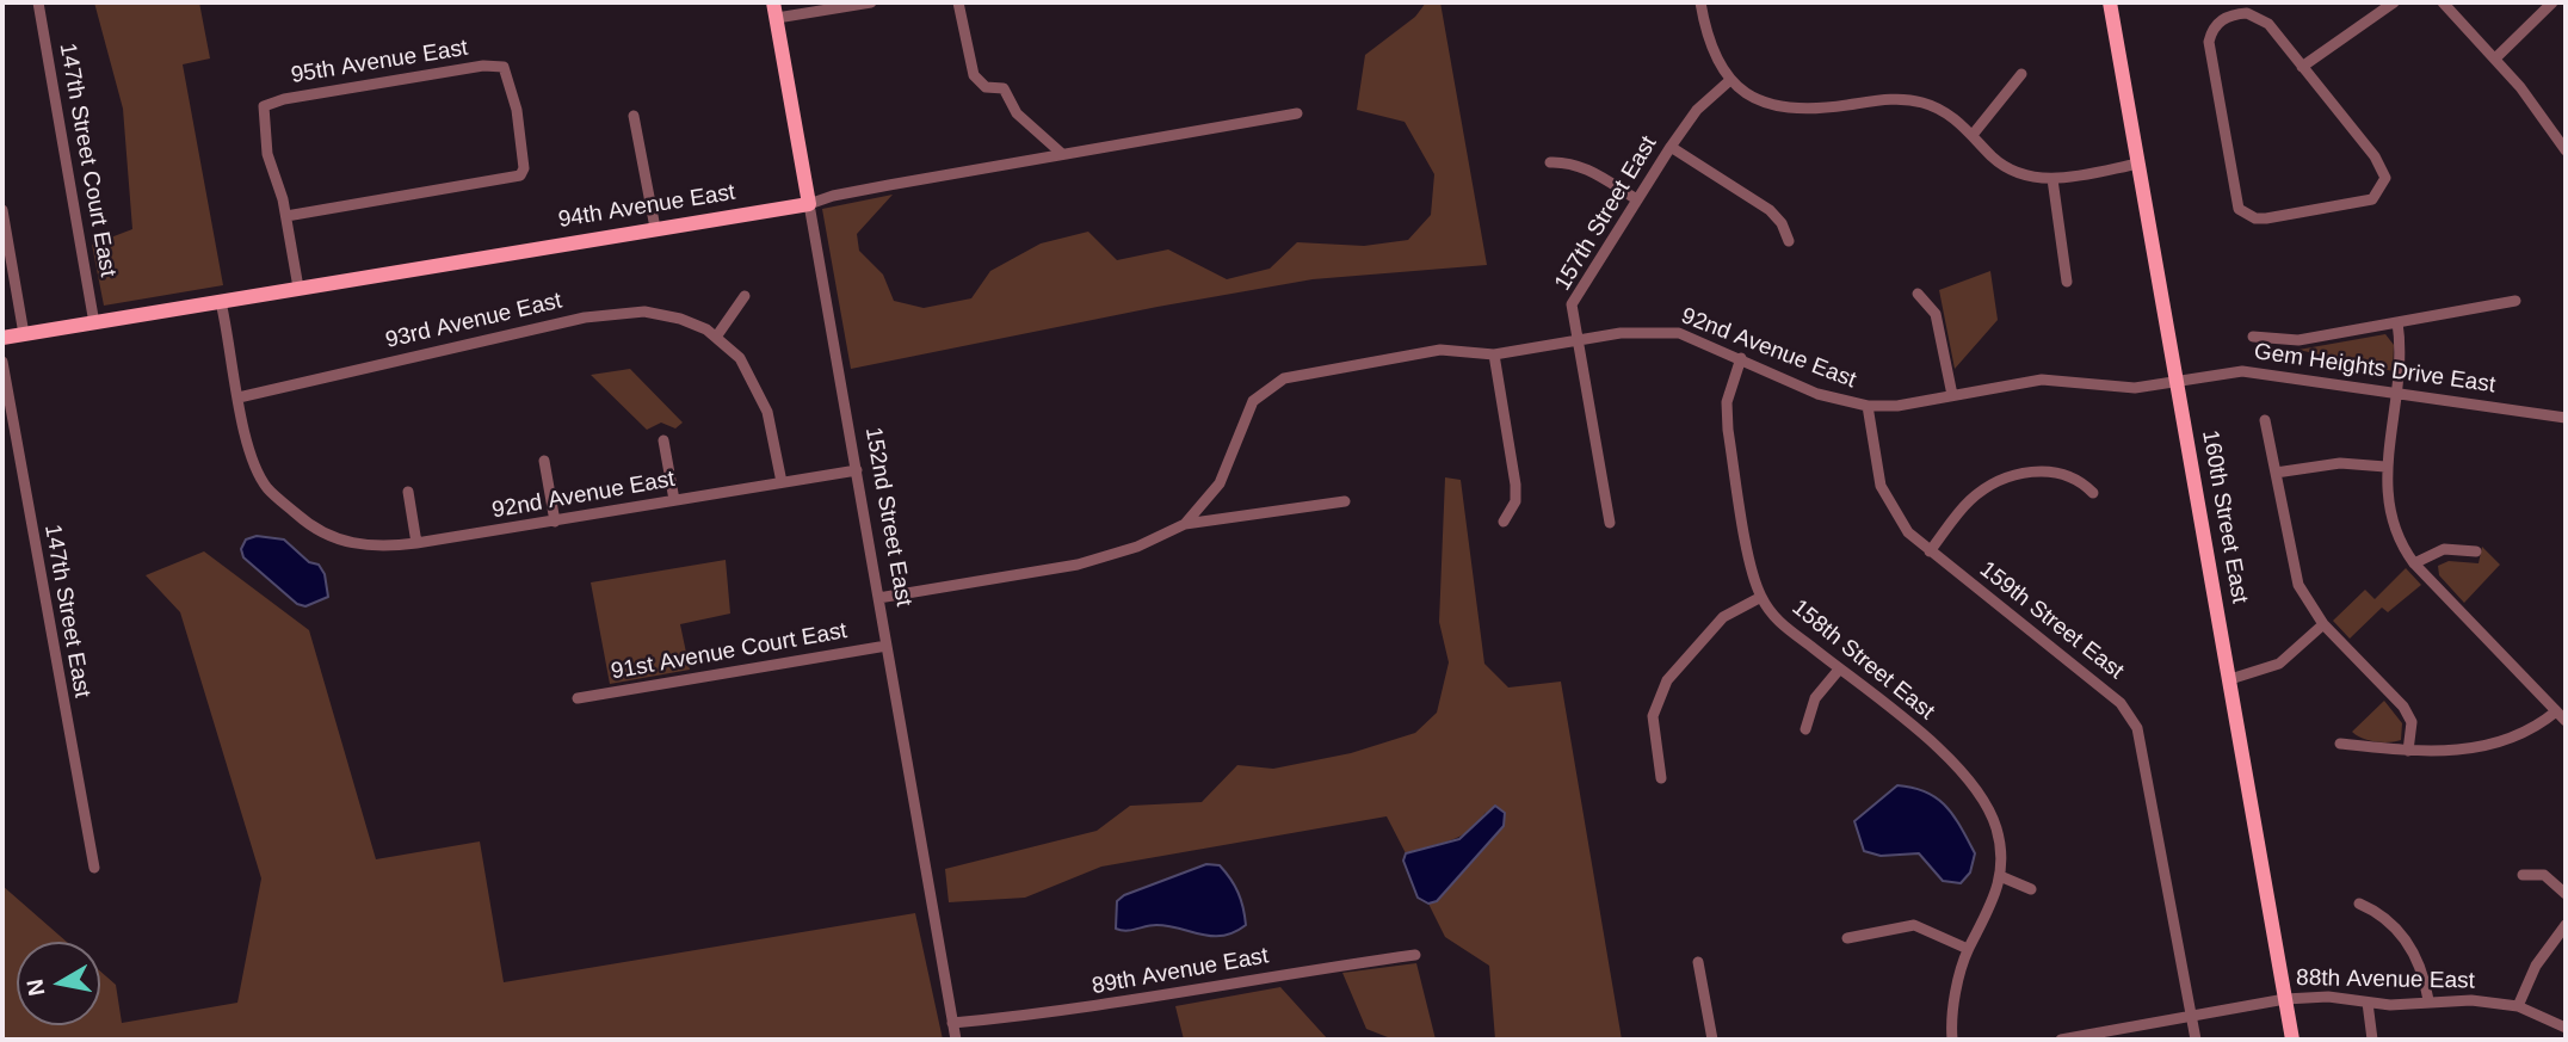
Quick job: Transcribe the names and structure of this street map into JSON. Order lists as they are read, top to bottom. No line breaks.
{"streets":{"main road":["94th Avenue East","152nd Street East","160th Street East"],"street":["95th Avenue East","147th Street Court East","157th Street East","93rd Avenue East","92nd Avenue East","Gem Heights Drive East","147th Street East","159th Street East","91st Avenue Court East","158th Street East","89th Avenue East","88th Avenue East"]},"crossings":[["147th Street Court East","94th Avenue East"],["94th Avenue East","152nd Street East"],["157th Street East","92nd Avenue East"],["93rd Avenue East","92nd Avenue East"],["92nd Avenue East","Gem Heights Drive East"],["92nd Avenue East","152nd Street East"],["92nd Avenue East","160th Street East"],["92nd Avenue East","159th Street East"],["92nd Avenue East","158th Street East"],["Gem Heights Drive East","160th Street East"],["152nd Street East","91st Avenue Court East"],["152nd Street East","89th Avenue East"],["160th Street East","88th Avenue East"],["159th Street East","88th Avenue East"]],"north":"left"}
